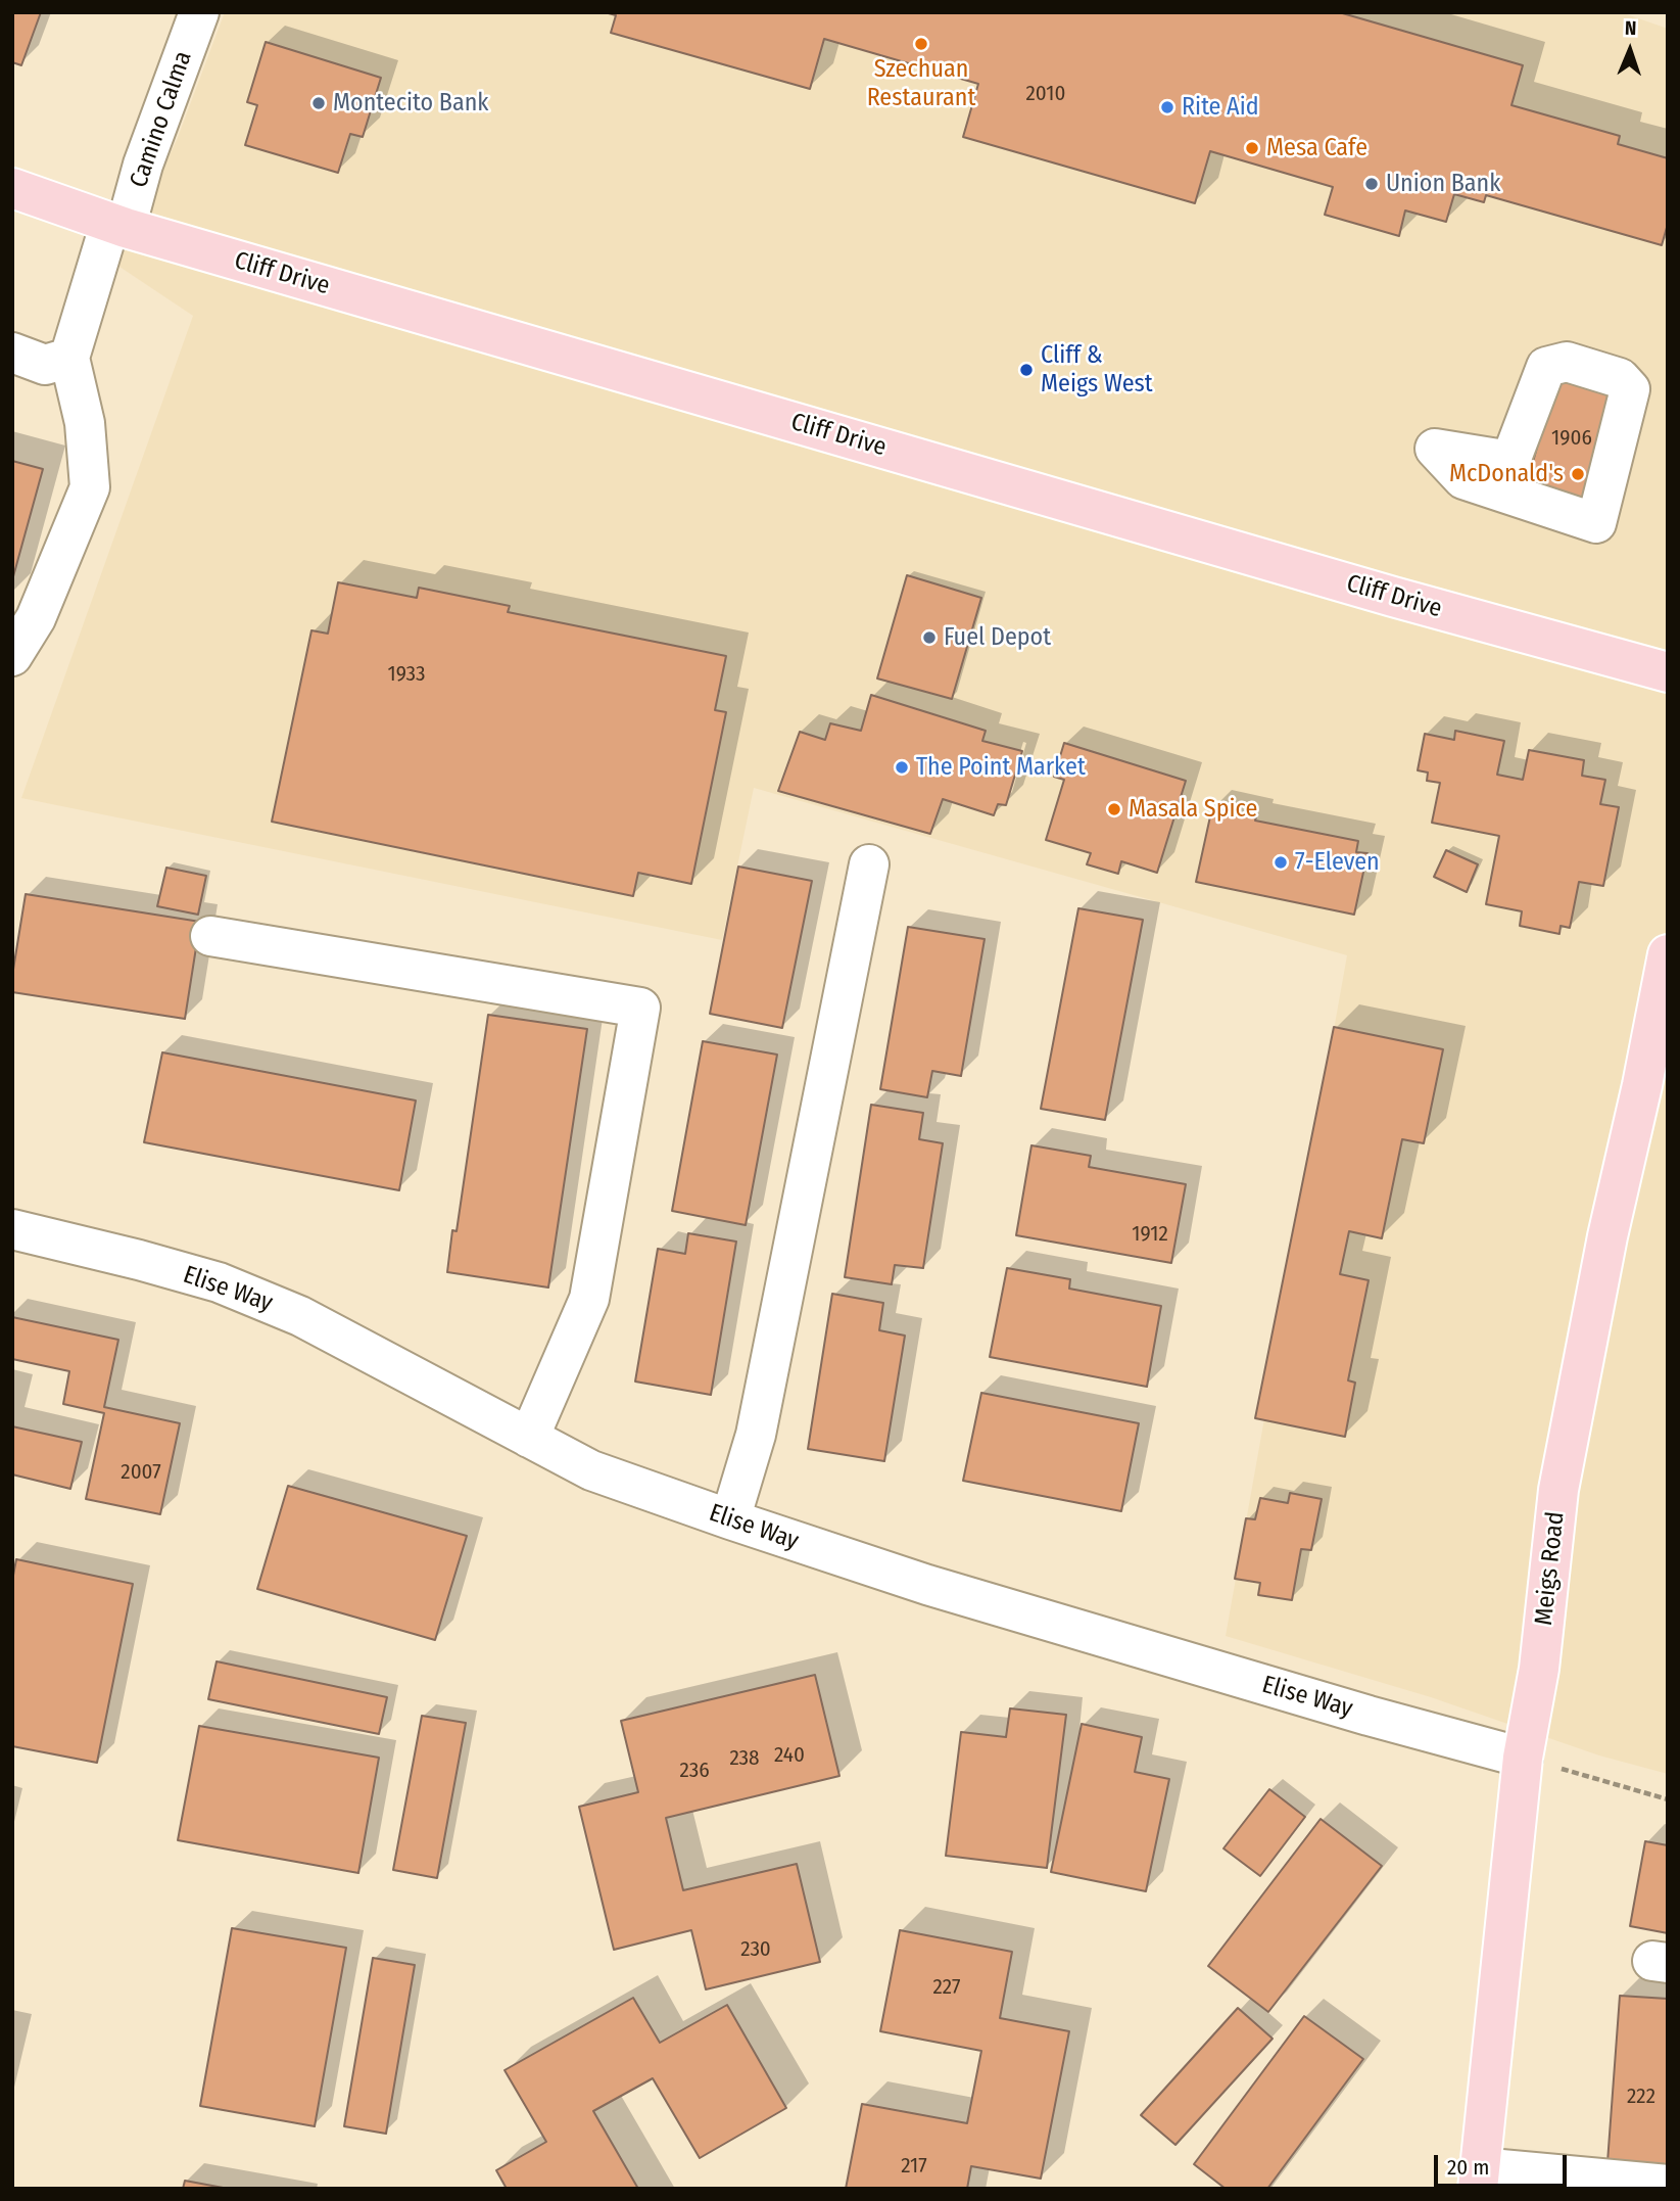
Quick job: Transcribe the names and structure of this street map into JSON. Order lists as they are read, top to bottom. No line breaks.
{"streets":{"main road":["Cliff Drive","Meigs Road"],"street":["Camino Calma","Elise Way"]},"crossings":[["Camino Calma","Cliff Drive"],["Elise Way","Meigs Road"]],"places":["Szechuan Restaurant","Montecito Bank","Rite Aid","Mesa Cafe","Union Bank","Cliff & Meigs West","McDonald's","Fuel Depot","The Point Market","Masala Spice","7-Eleven"],"house_numbers":["2010","1906","1933","1912","2007","240","238","236","230","227","222","217"],"scale_bar":"20 m","north":"top"}
